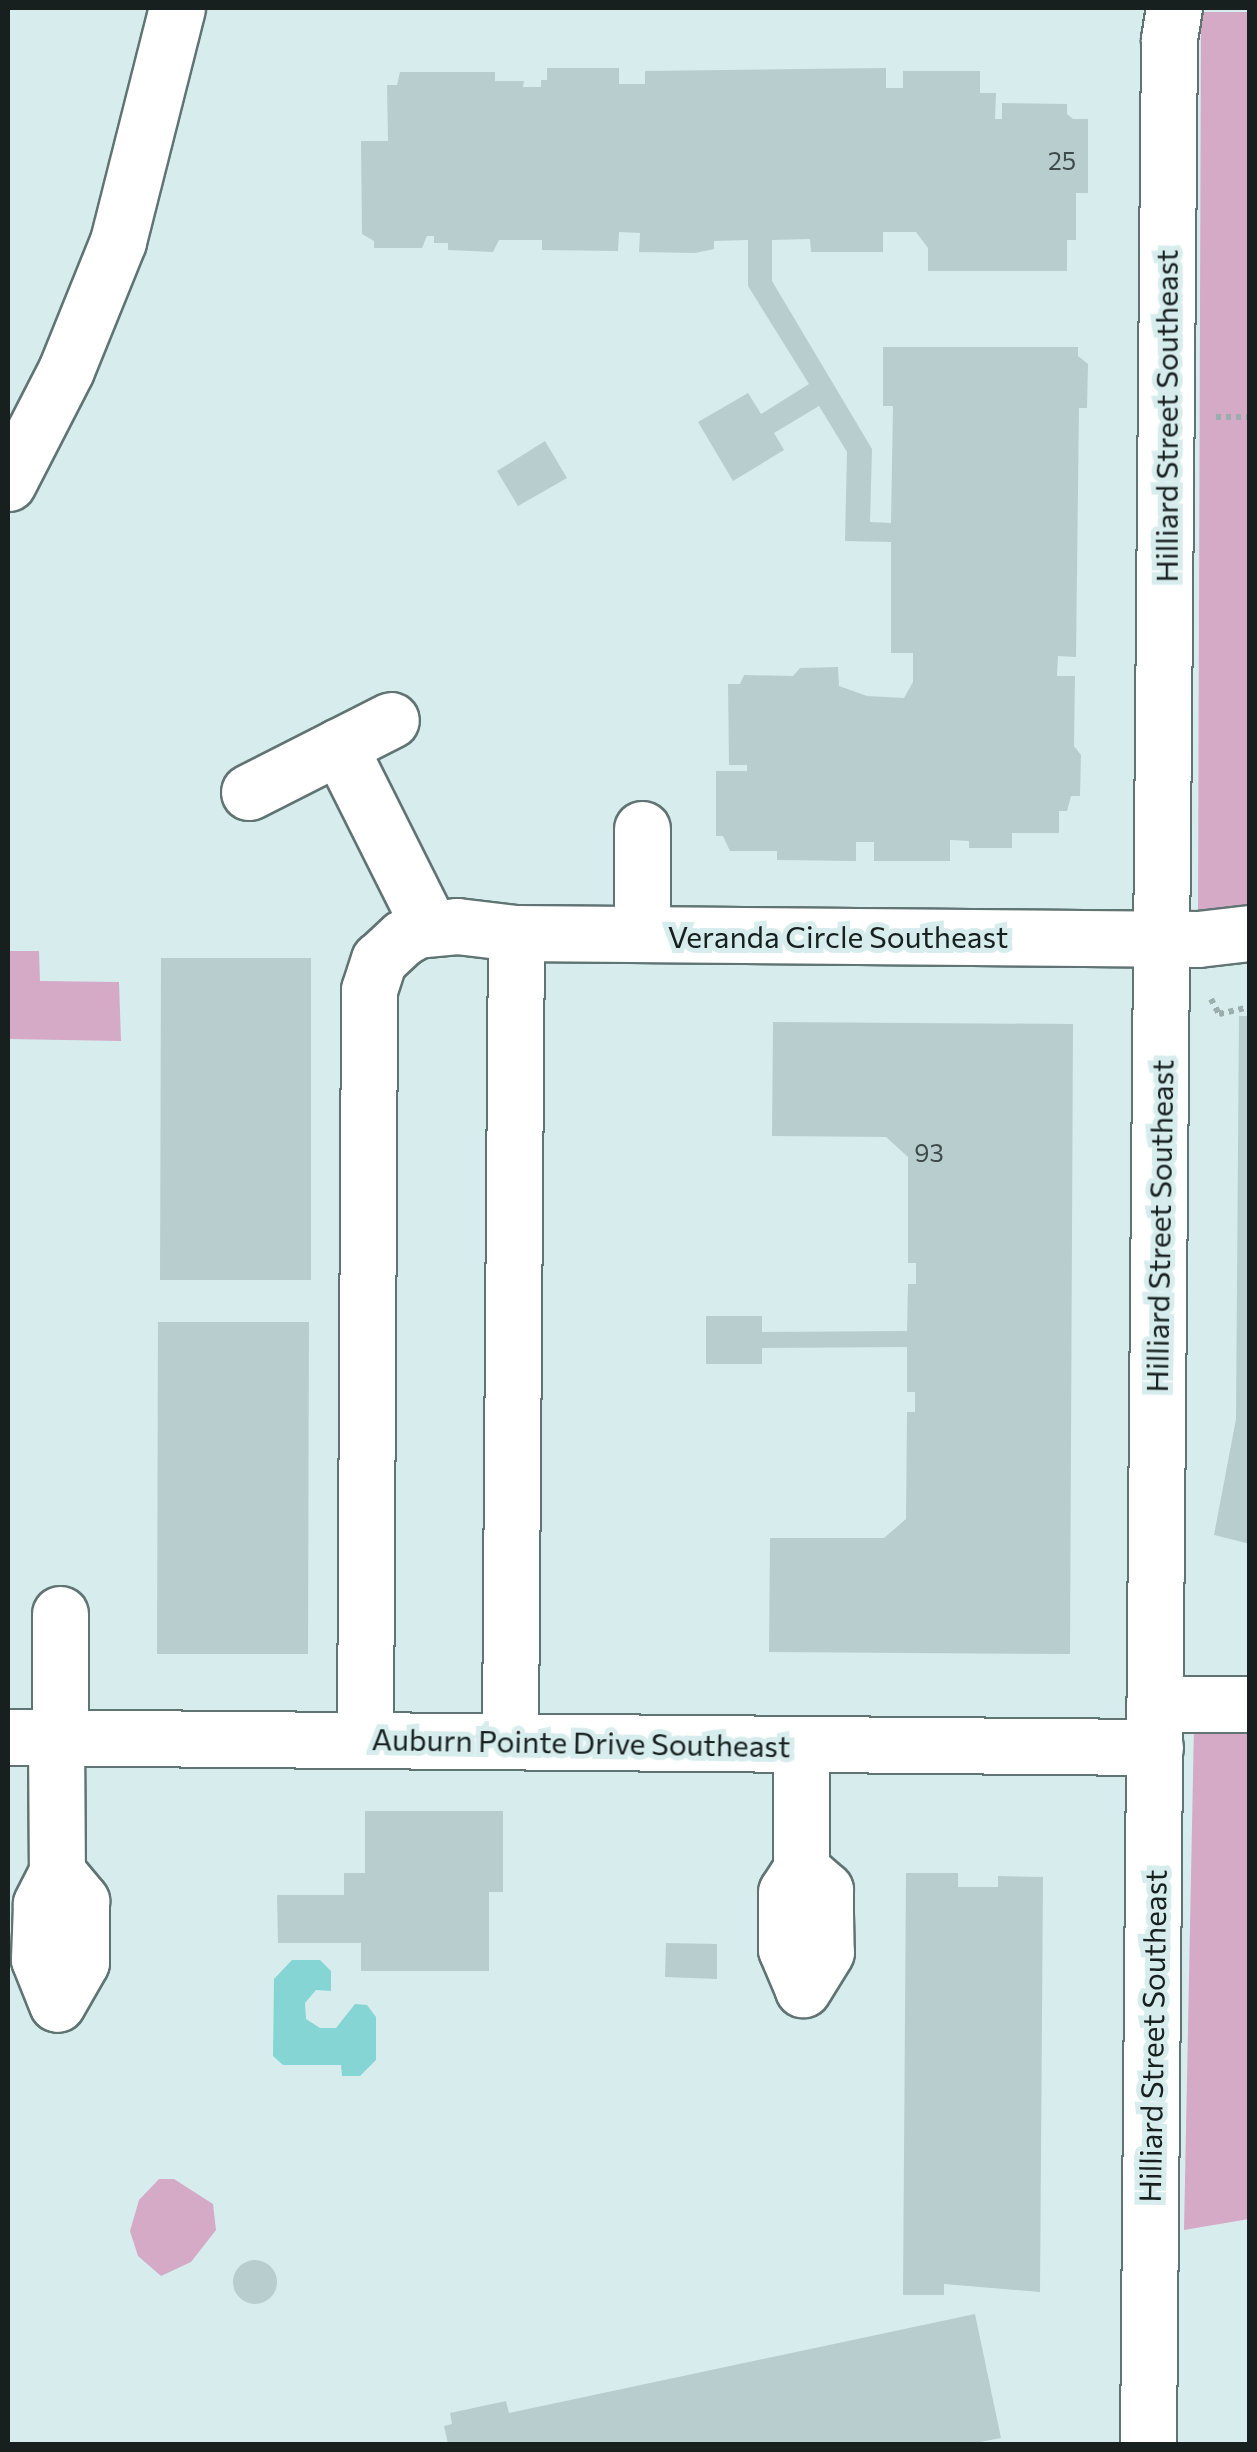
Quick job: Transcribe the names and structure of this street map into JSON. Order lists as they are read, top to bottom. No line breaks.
{"streets":{"main road":["Hilliard Street Southeast","Veranda Circle Southeast","Auburn Pointe Drive Southeast"]},"crossings":[["Hilliard Street Southeast","Veranda Circle Southeast"],["Hilliard Street Southeast","Auburn Pointe Drive Southeast"]],"house_numbers":["25","93"]}
